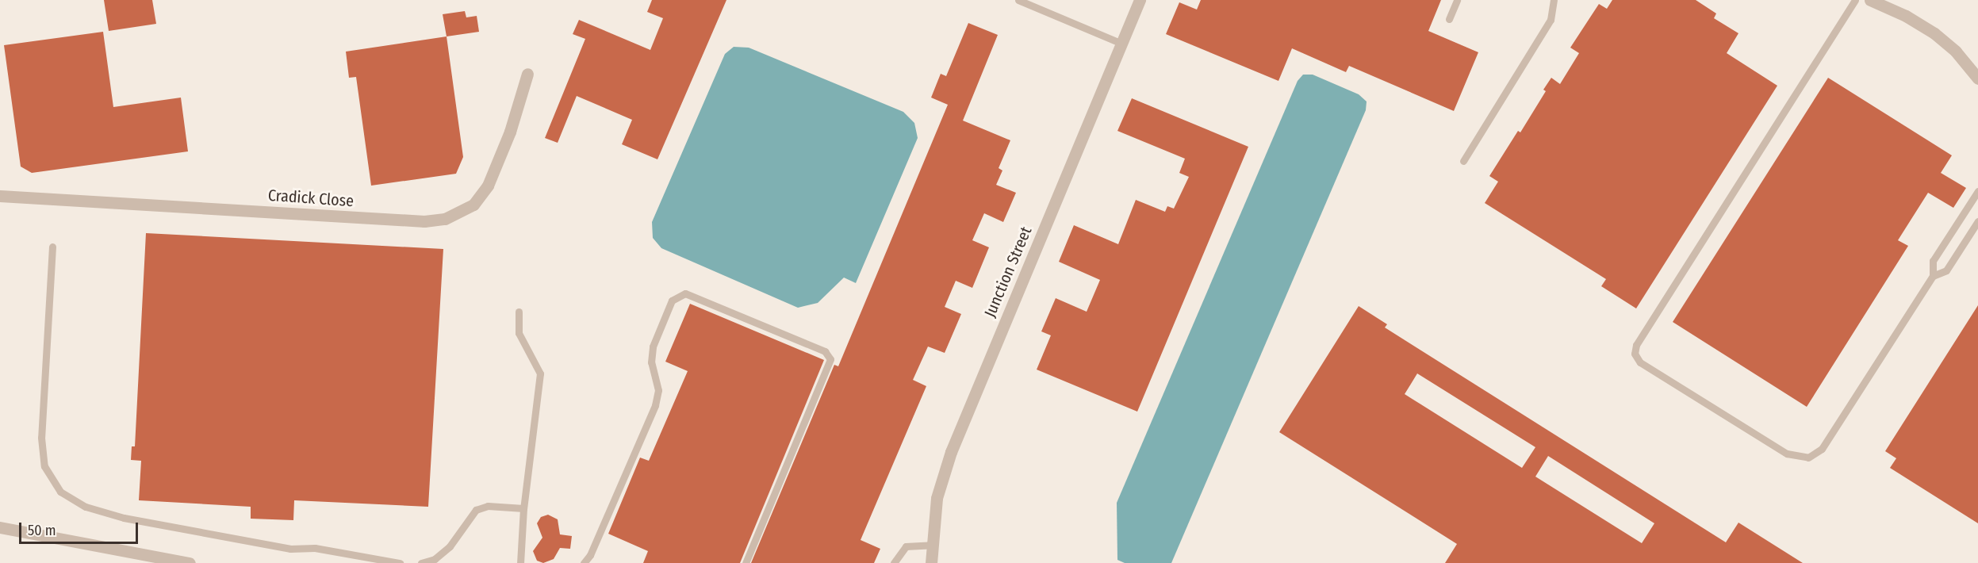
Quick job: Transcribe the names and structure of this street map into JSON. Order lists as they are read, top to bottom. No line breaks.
{"streets":{"street":["Cradick Close","Junction Street"]},"scale_bar":"50 m"}
